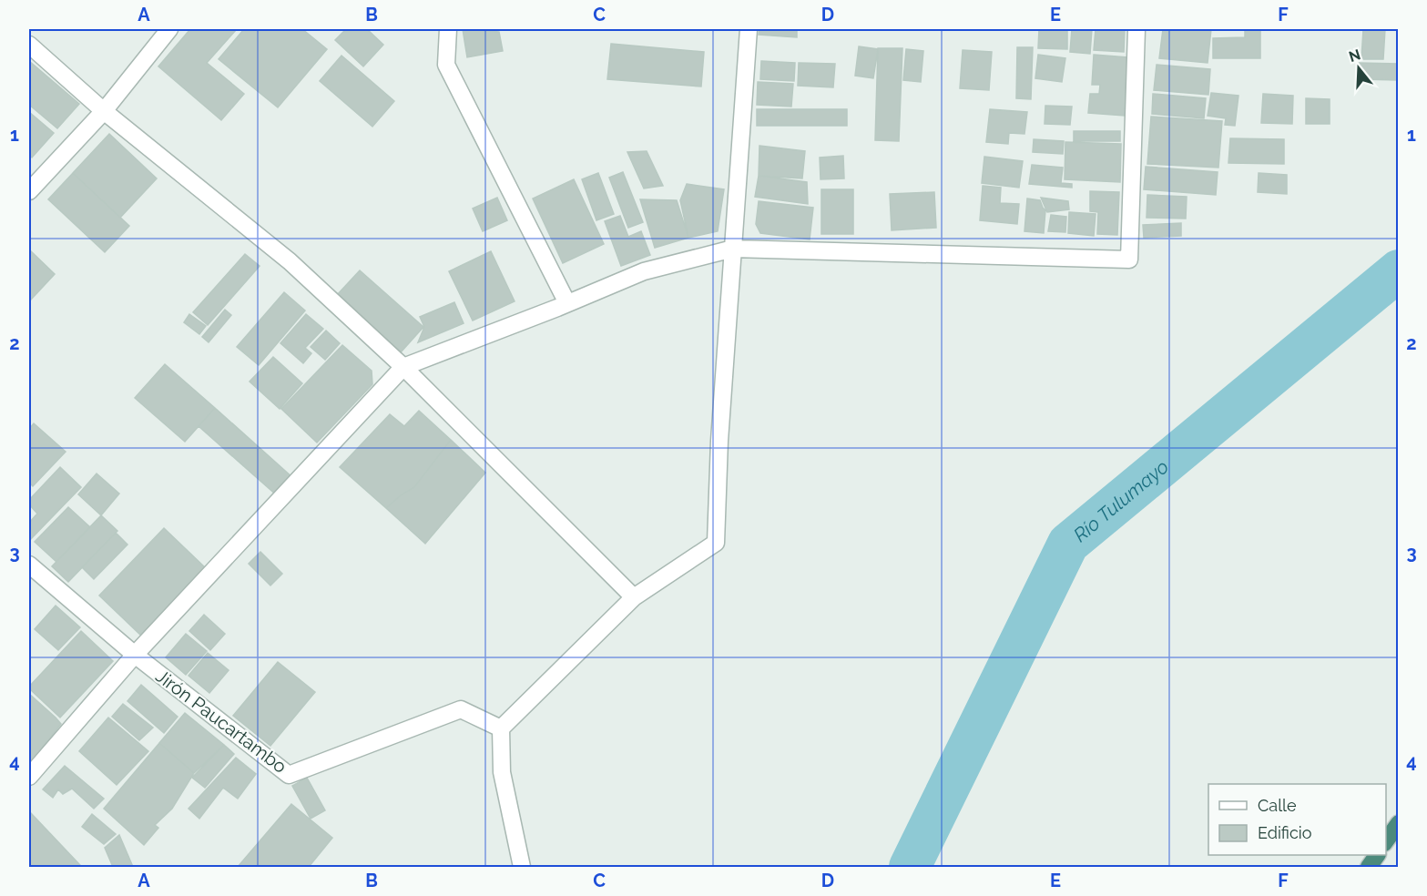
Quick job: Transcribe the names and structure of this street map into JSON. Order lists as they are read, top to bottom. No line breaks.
{"streets":{"street":["Jirón Paucartambo"]},"water":["Río Tulumayo"],"legend":["Calle","Edificio"],"north":"top","grid":{"columns":["A","B","C","D","E","F"],"rows":["1","2","3","4"]}}
